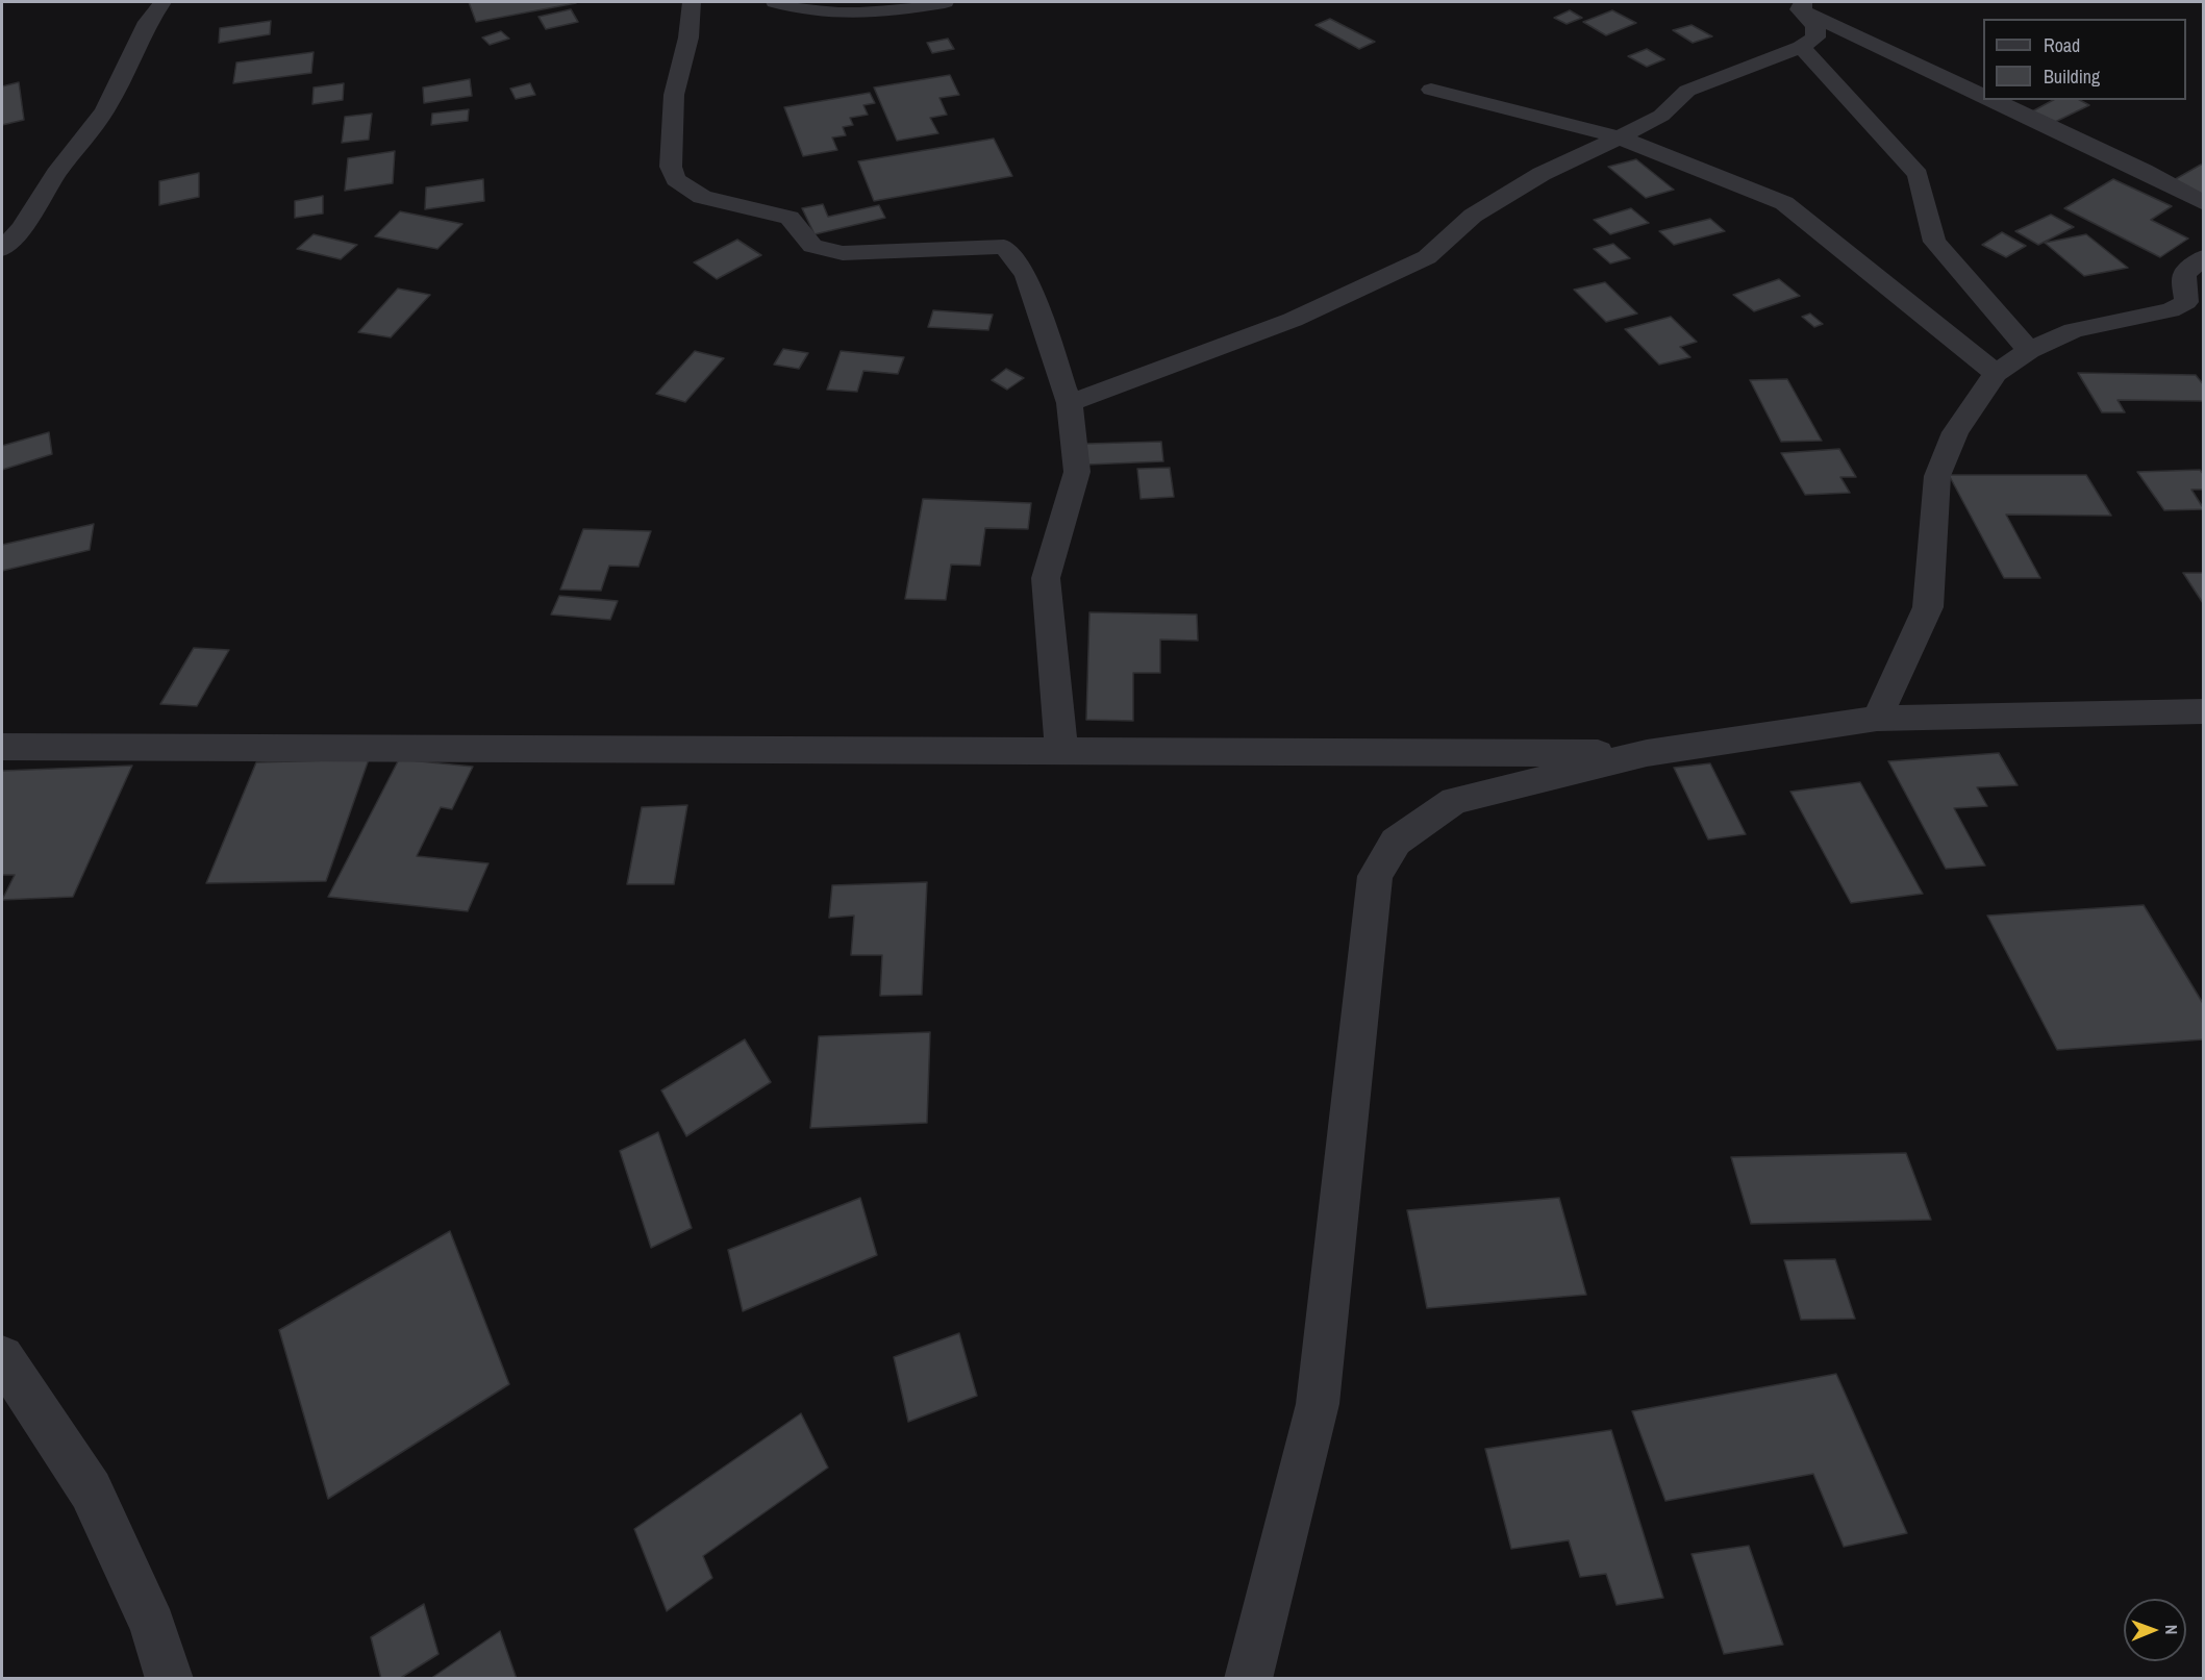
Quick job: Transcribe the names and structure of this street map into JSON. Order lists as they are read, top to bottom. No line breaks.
{"legend":["Road","Building"],"north":"right"}
